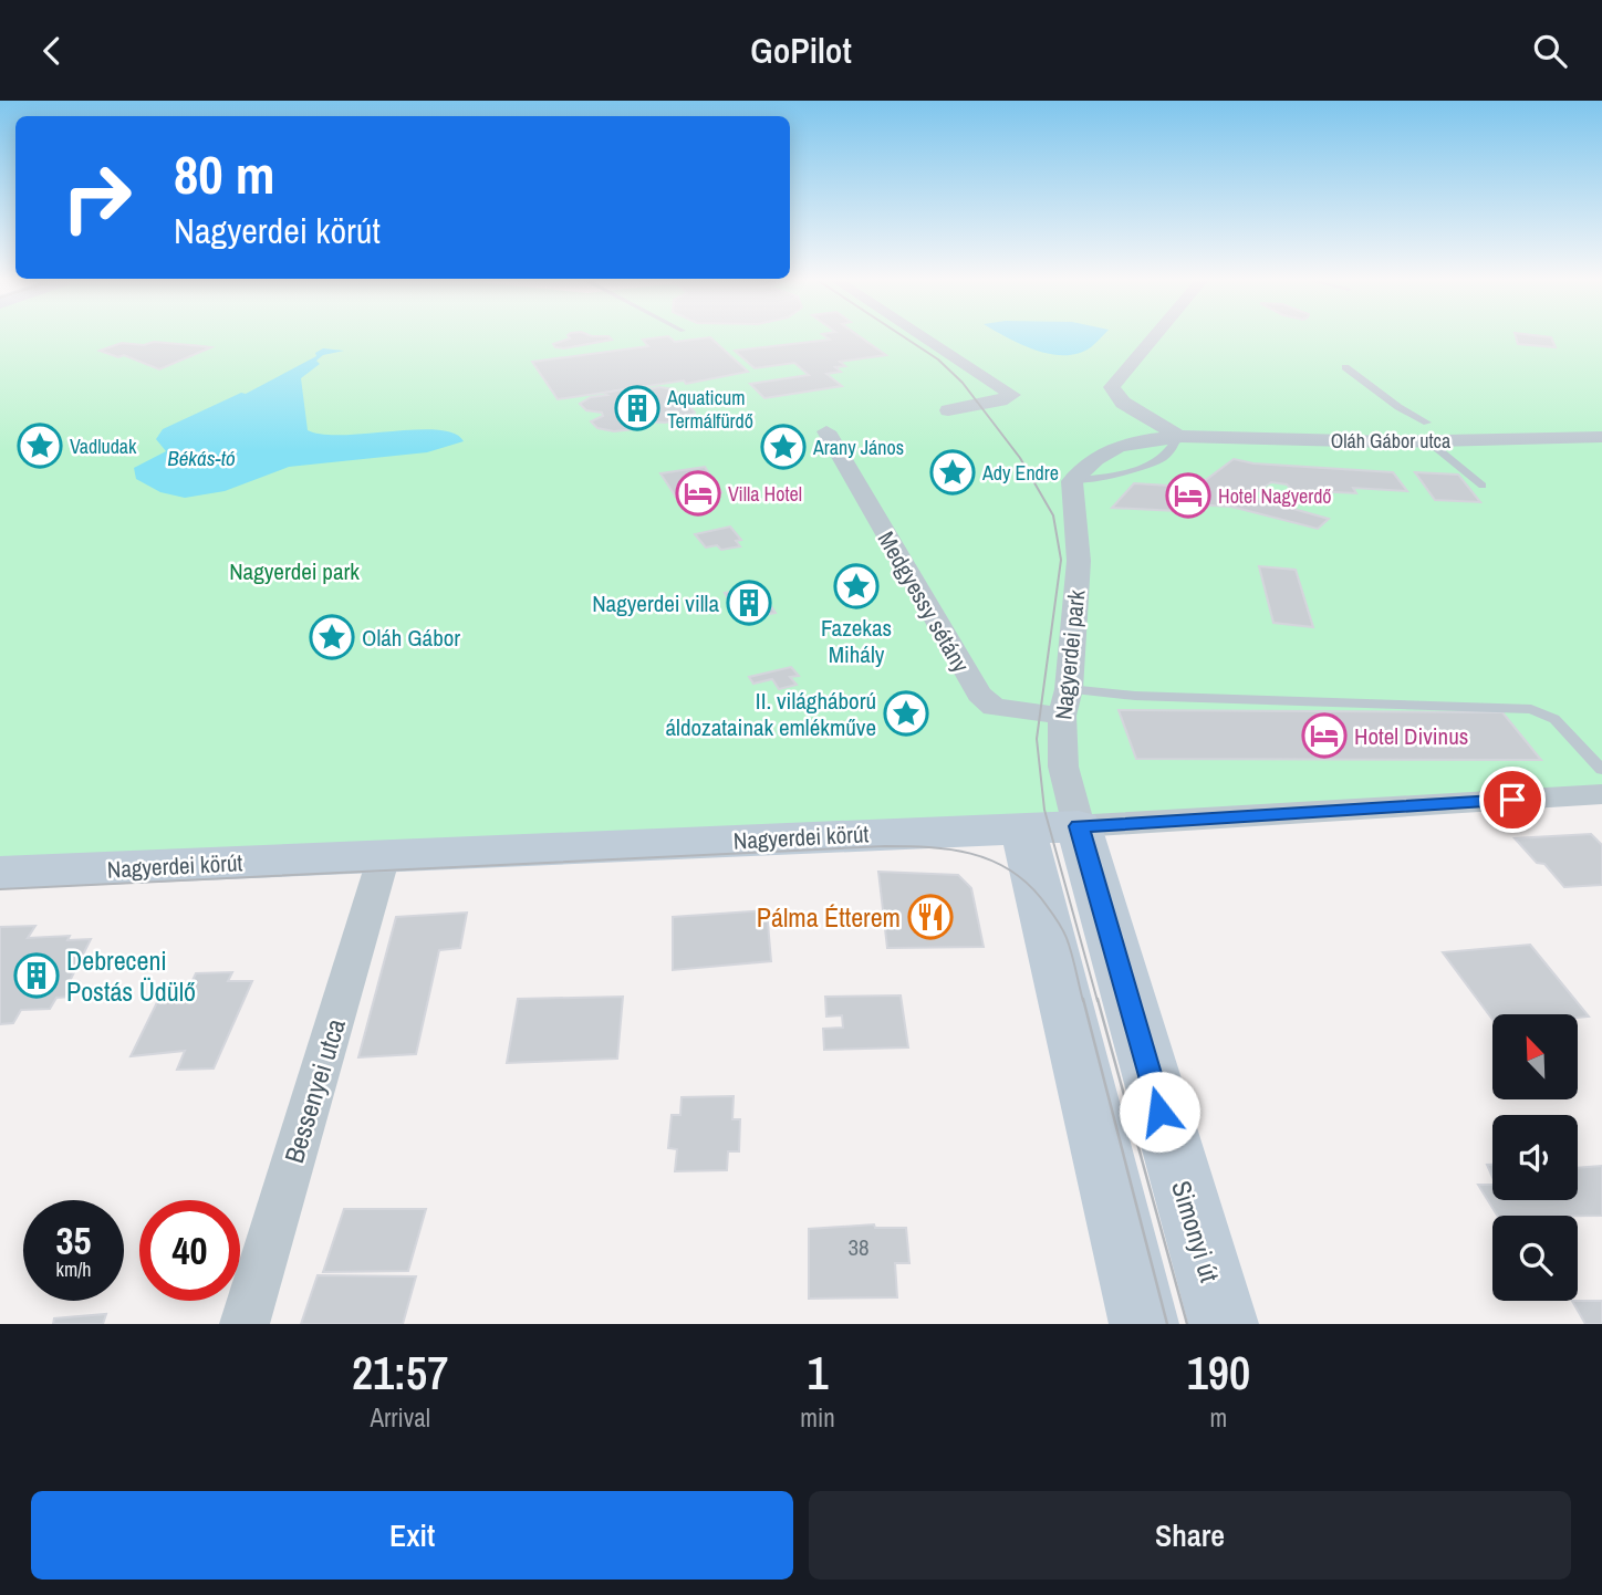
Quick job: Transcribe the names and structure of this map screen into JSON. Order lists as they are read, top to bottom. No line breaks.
{"streets":{"street":["Oláh Gábor utca","Medgyessy sétány","Nagyerdei park","Nagyerdei körút","Bessenyei utca","Simonyi út"]},"crossings":[["Oláh Gábor utca","Nagyerdei park"],["Medgyessy sétány","Nagyerdei park"],["Nagyerdei park","Nagyerdei körút"],["Nagyerdei park","Simonyi út"],["Nagyerdei körút","Bessenyei utca"],["Nagyerdei körút","Simonyi út"]],"water":["Békás-tó"],"parks":["Nagyerdei park"],"places":{"building":["Aquaticum Termálfürdő","Nagyerdei villa","Debreceni Postás Üdülő"],"place":["Vadludak","Arany János","Ady Endre","Fazekas Mihály","Oláh Gábor","II. világháború áldozatainak emlékműve"],"hotel":["Villa Hotel","Hotel Nagyerdő","Hotel Divinus"],"restaurant":["Pálma Étterem"]},"house_numbers":["38"],"north":"top left","page":{"header":"GoPilot","turn":["80 m","Nagyerdei körút"],"speed":"35 km/h","limit":"40","eta":["21:57","Arrival","1","min","190","m"],"buttons":["Exit","Share"]}}
